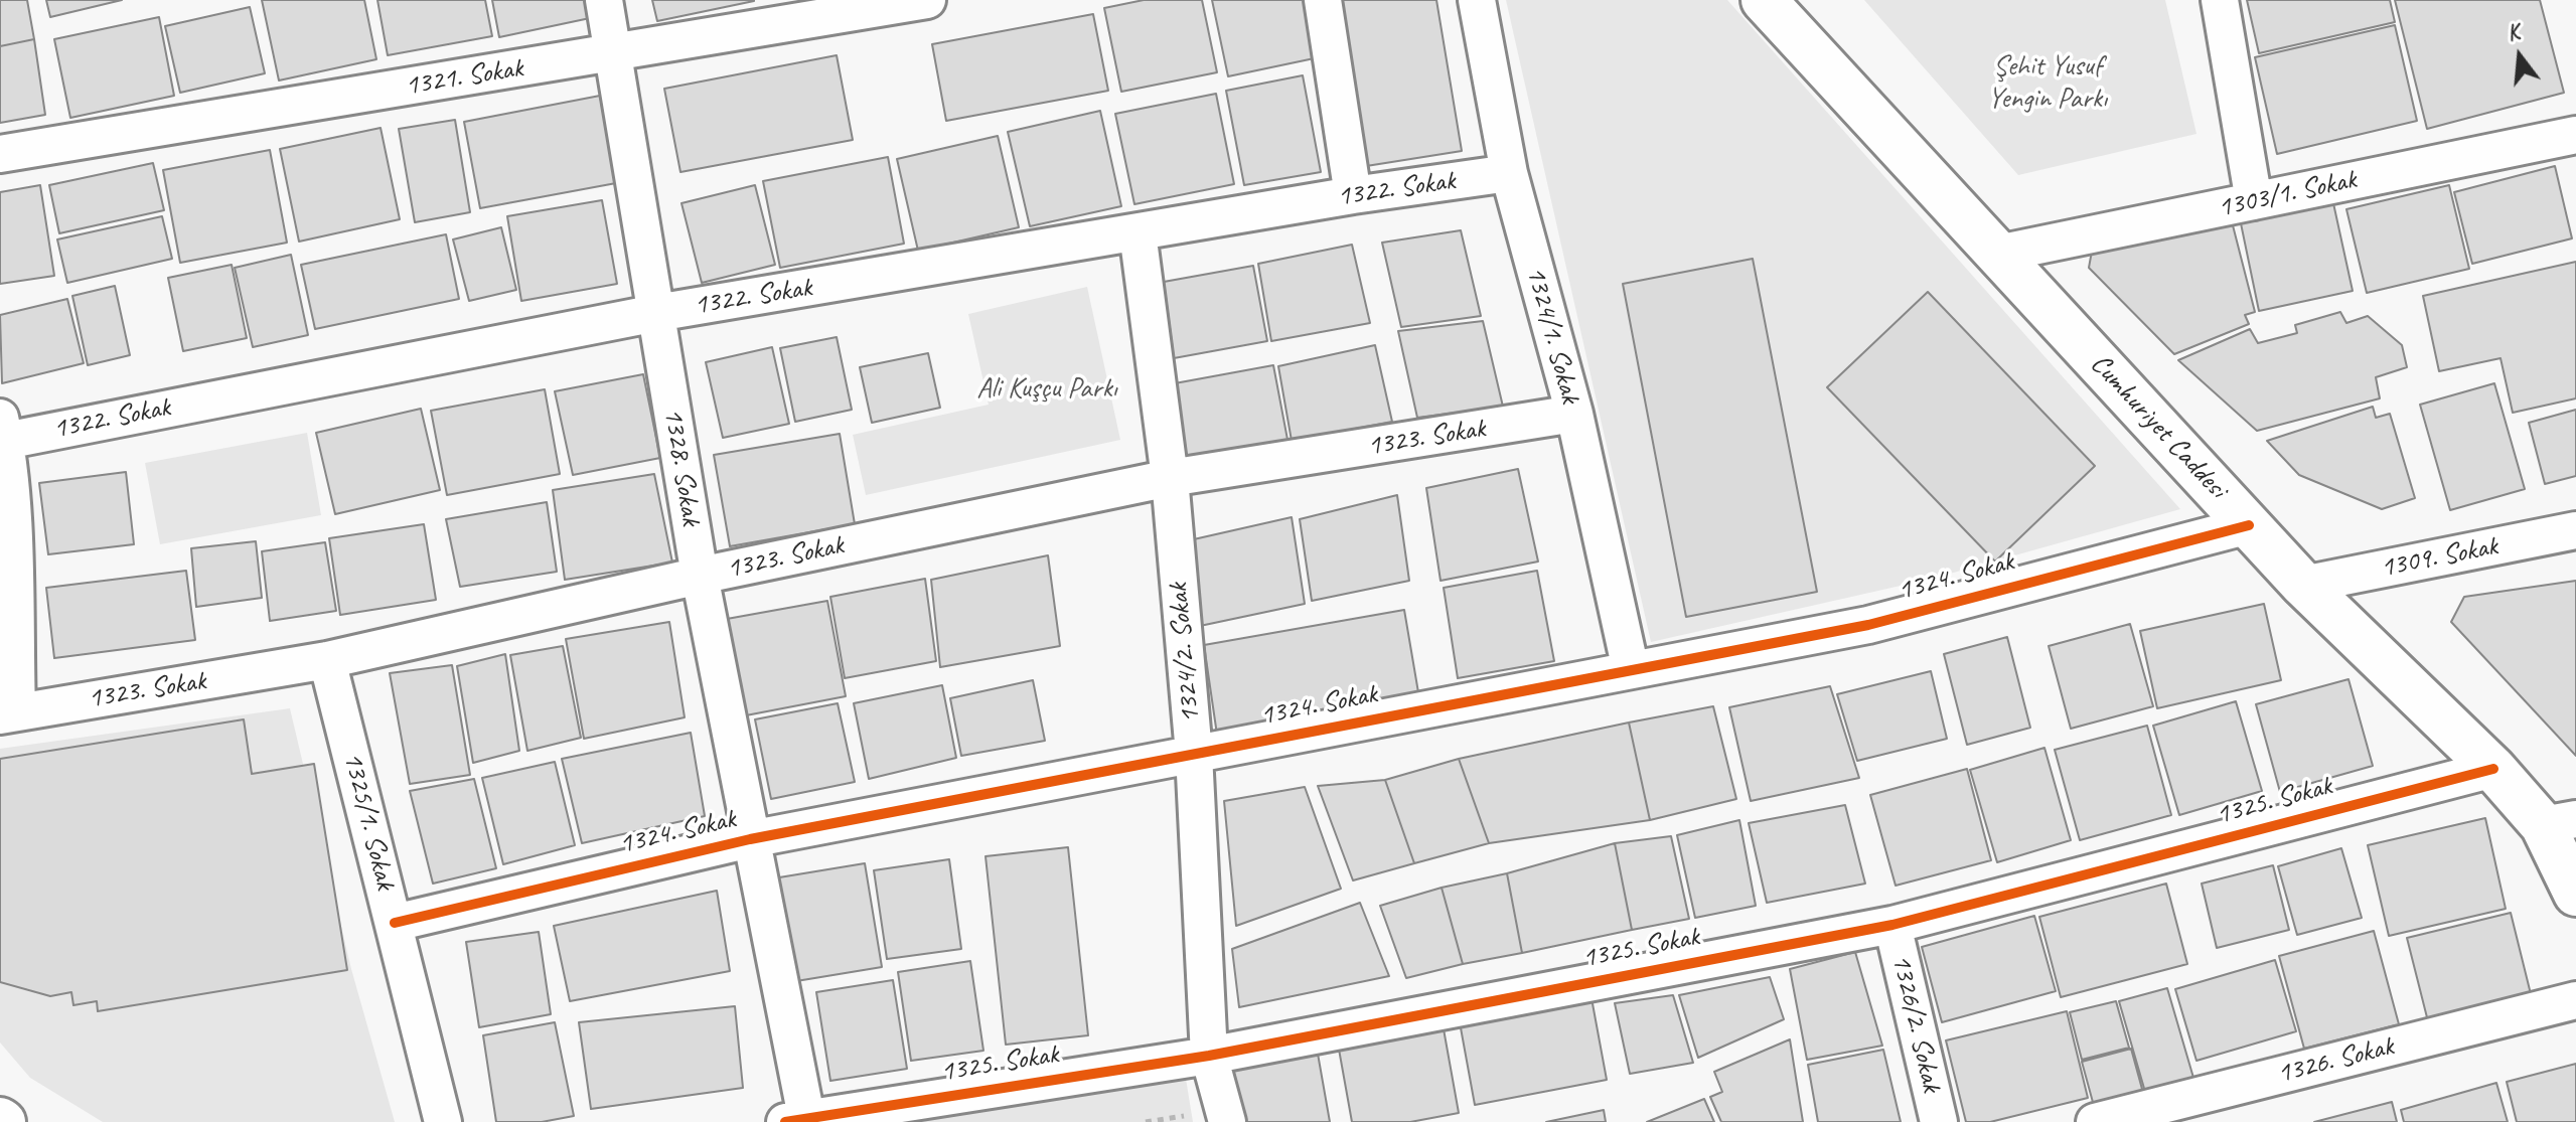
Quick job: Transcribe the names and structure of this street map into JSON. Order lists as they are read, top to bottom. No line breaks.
{"streets":{"main road":["Cumhuriyet Caddesi"],"street":["1321. Sokak","1322. Sokak","1303/1. Sokak","1324/1. Sokak","1323. Sokak","1328. Sokak","1309. Sokak","1324. Sokak","1324/2. Sokak","1325. Sokak","1325/1. Sokak","1326/2. Sokak","1326. Sokak"]},"crossings":[["1321. Sokak","1328. Sokak"],["1322. Sokak","1324/1. Sokak"],["1322. Sokak","1328. Sokak"],["1322. Sokak","1324/2. Sokak"],["1303/1. Sokak","Cumhuriyet Caddesi"],["1324/1. Sokak","1323. Sokak"],["1324/1. Sokak","1324. Sokak"],["Cumhuriyet Caddesi","1309. Sokak"],["Cumhuriyet Caddesi","1324. Sokak"],["Cumhuriyet Caddesi","1325. Sokak"],["1323. Sokak","1328. Sokak"],["1323. Sokak","1324/2. Sokak"],["1323. Sokak","1325/1. Sokak"],["1328. Sokak","1324. Sokak"],["1328. Sokak","1325. Sokak"],["1324. Sokak","1324/2. Sokak"],["1324. Sokak","1325/1. Sokak"],["1324/2. Sokak","1325. Sokak"],["1325. Sokak","1326/2. Sokak"]],"parks":["Şehit Yusuf Yengin Parkı","Ali Kuşçu Parkı"],"north":"top"}
